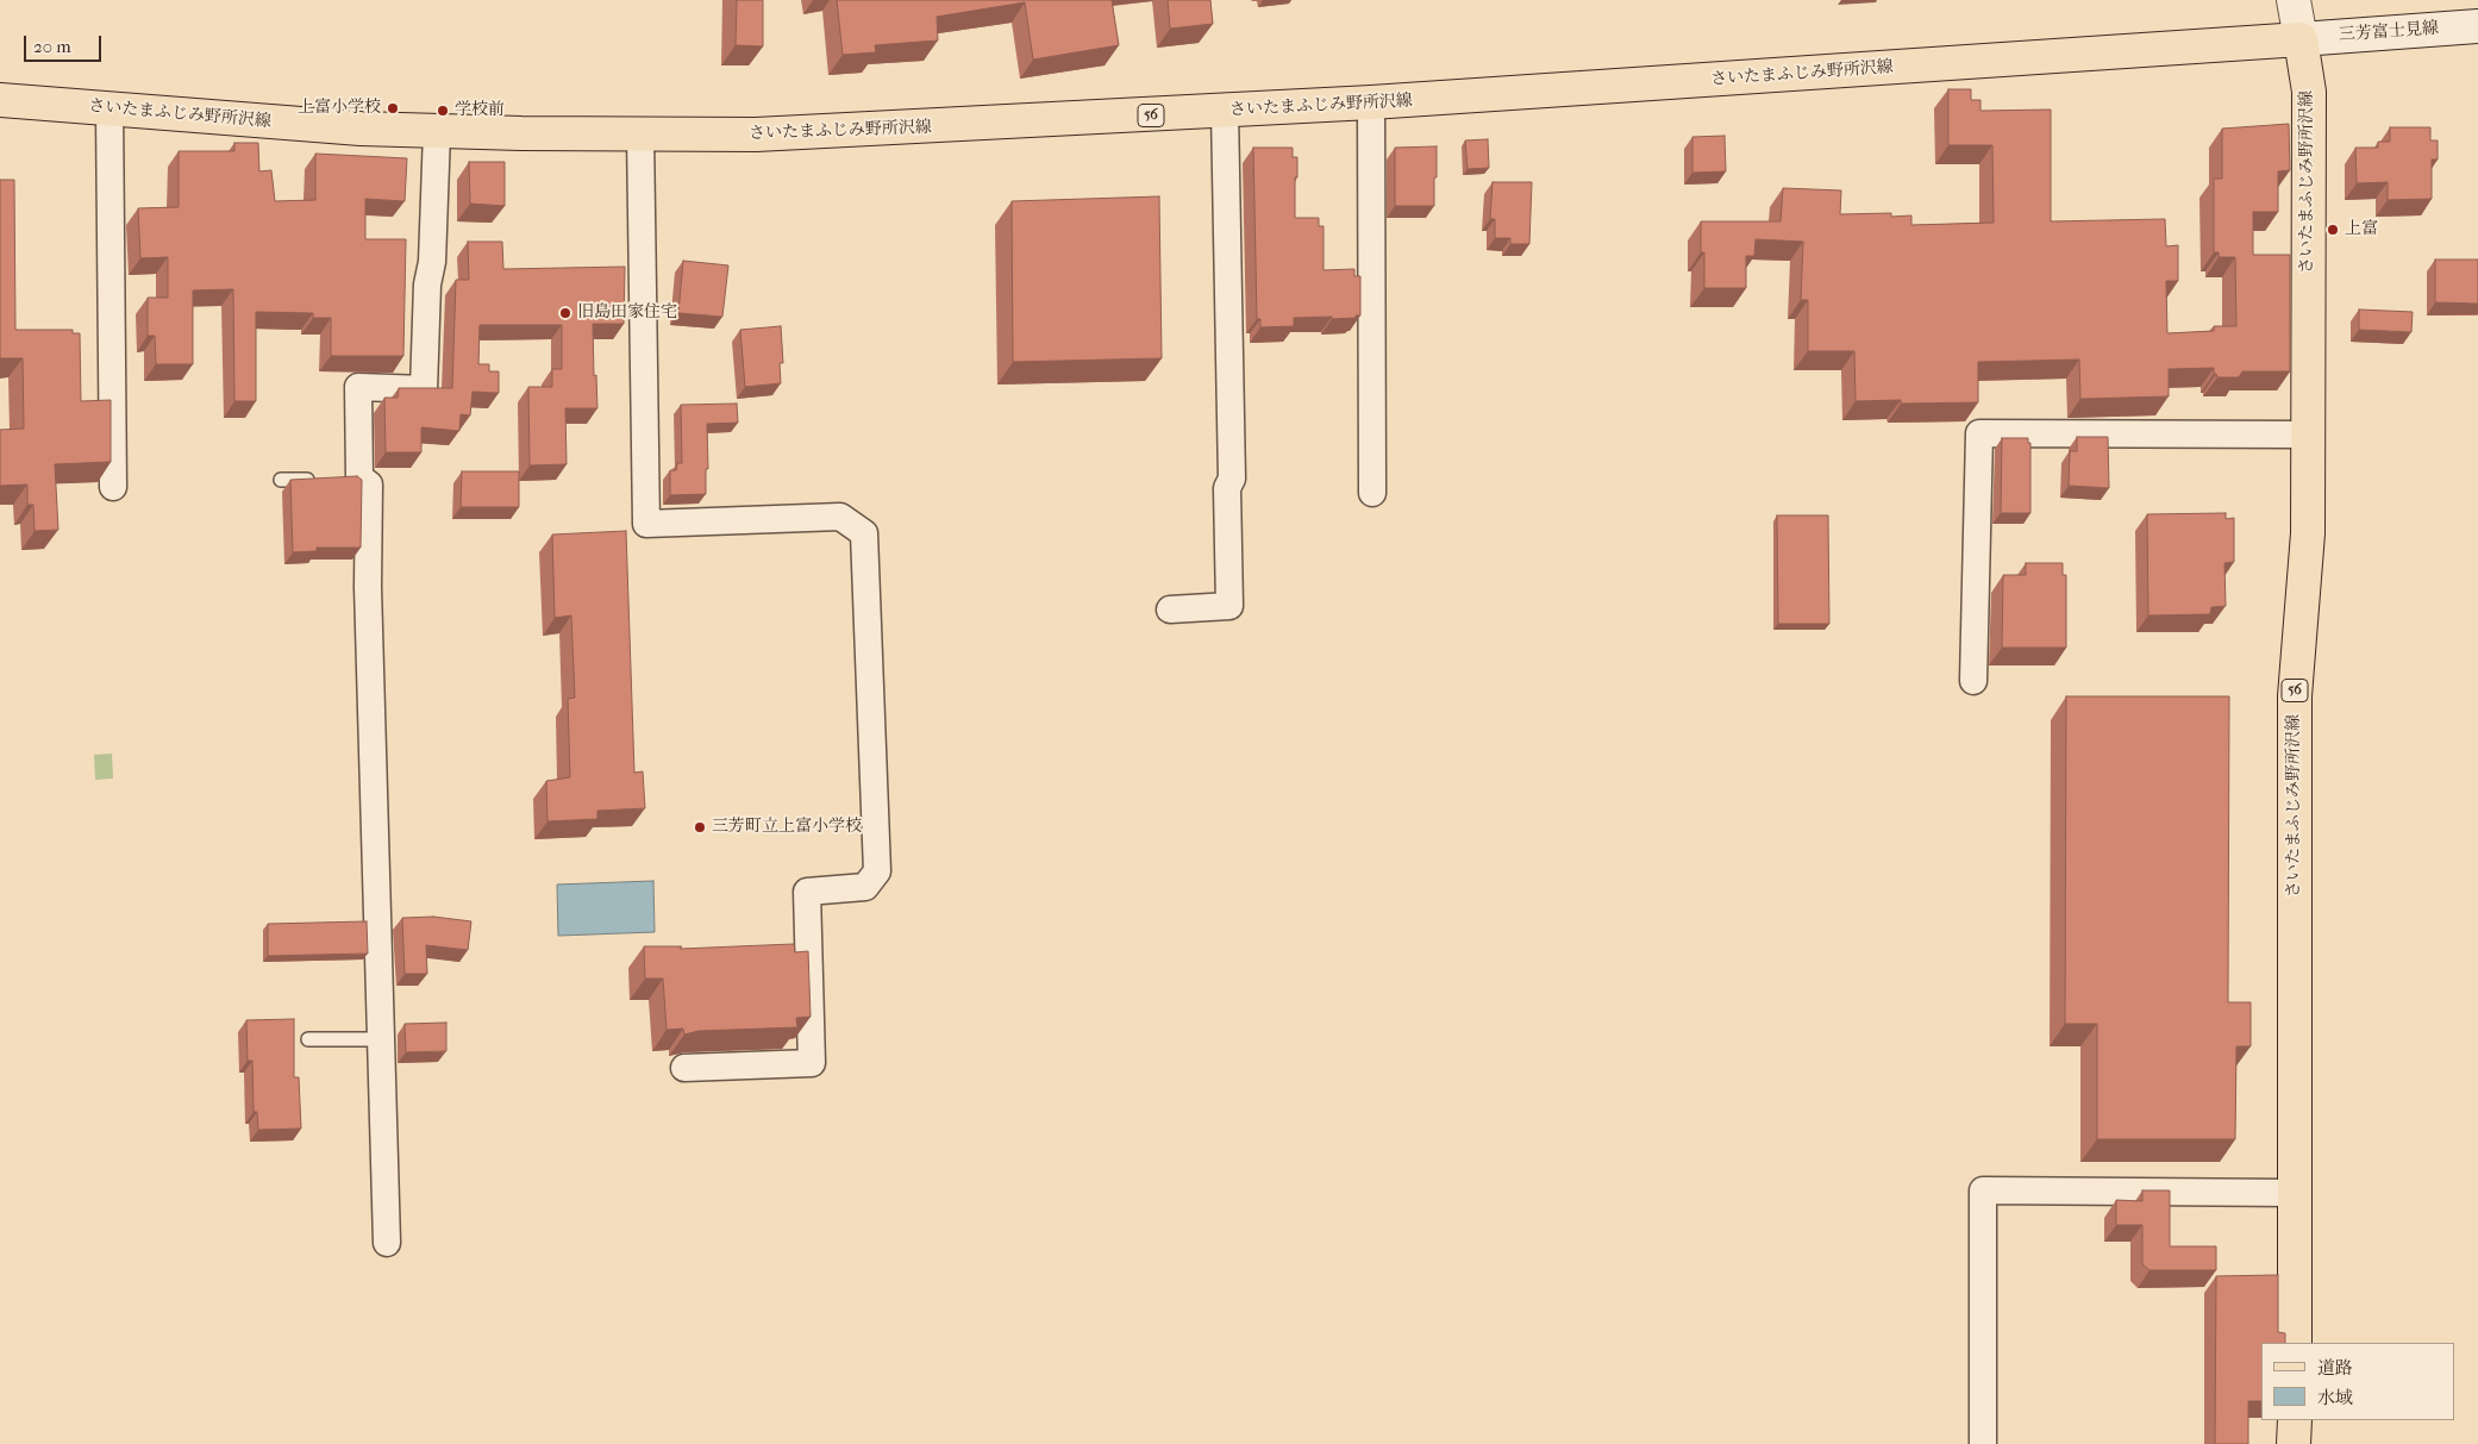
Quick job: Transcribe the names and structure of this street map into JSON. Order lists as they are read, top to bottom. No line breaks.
{"streets":{"main road":["三芳富士見線","さいたまふじみ野所沢線","56"]},"crossings":[["三芳富士見線","さいたまふじみ野所沢線"]],"places":["上富小学校","学校前","上富","旧島田家住宅","三芳町立上富小学校"],"legend":["道路","水域"],"scale_bar":"20 m"}
